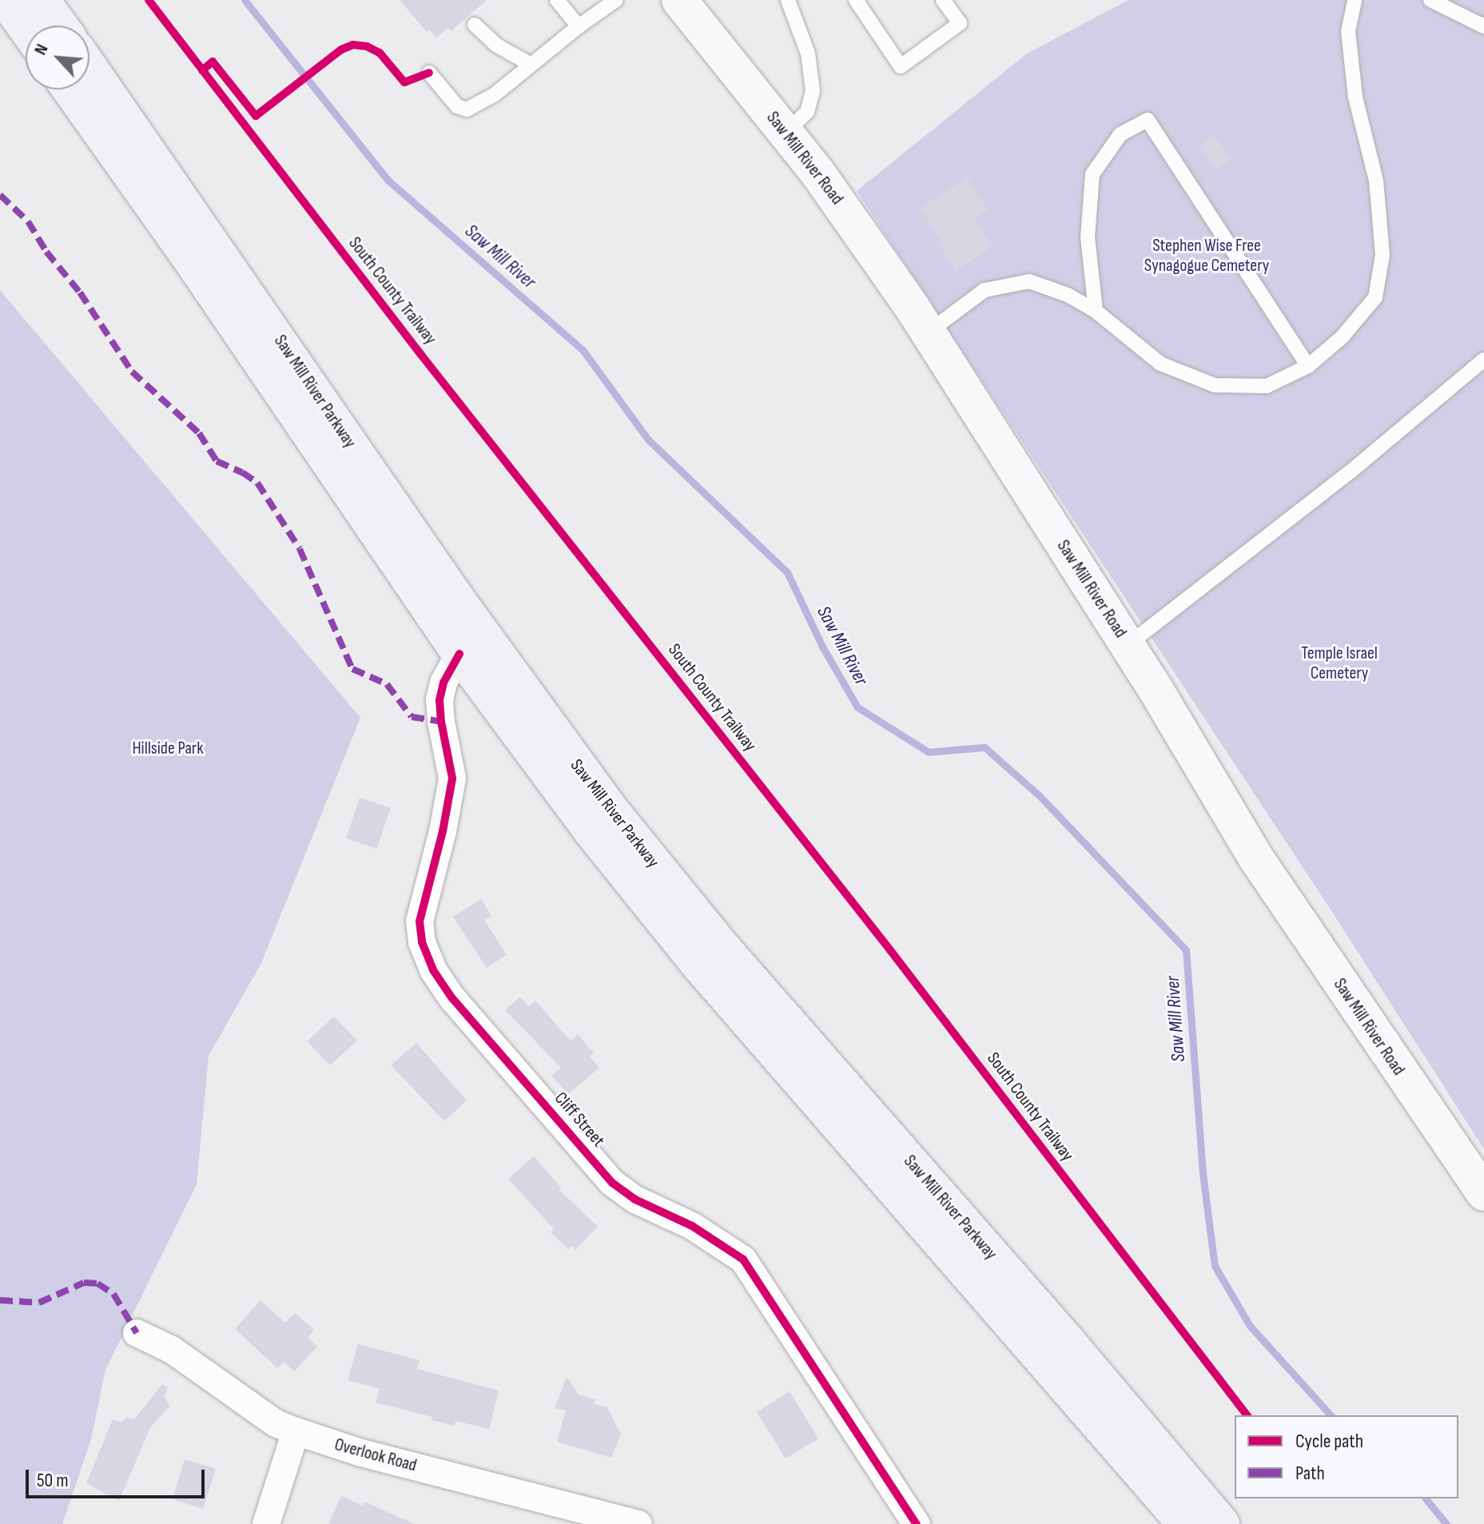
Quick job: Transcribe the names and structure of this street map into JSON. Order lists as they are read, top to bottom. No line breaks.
{"streets":{"highway":["Saw Mill River Parkway"],"main road":["Saw Mill River Road"],"street":["Cliff Street","Overlook Road"],"cycle path":["South County Trailway"]},"crossings":[["Saw Mill River Parkway","Cliff Street"]],"water":["Saw Mill River"],"parks":["Stephen Wise Free Synagogue Cemetery","Temple Israel Cemetery","Hillside Park"],"legend":["Cycle path","Path"],"scale_bar":"50 m","north":"top left"}
